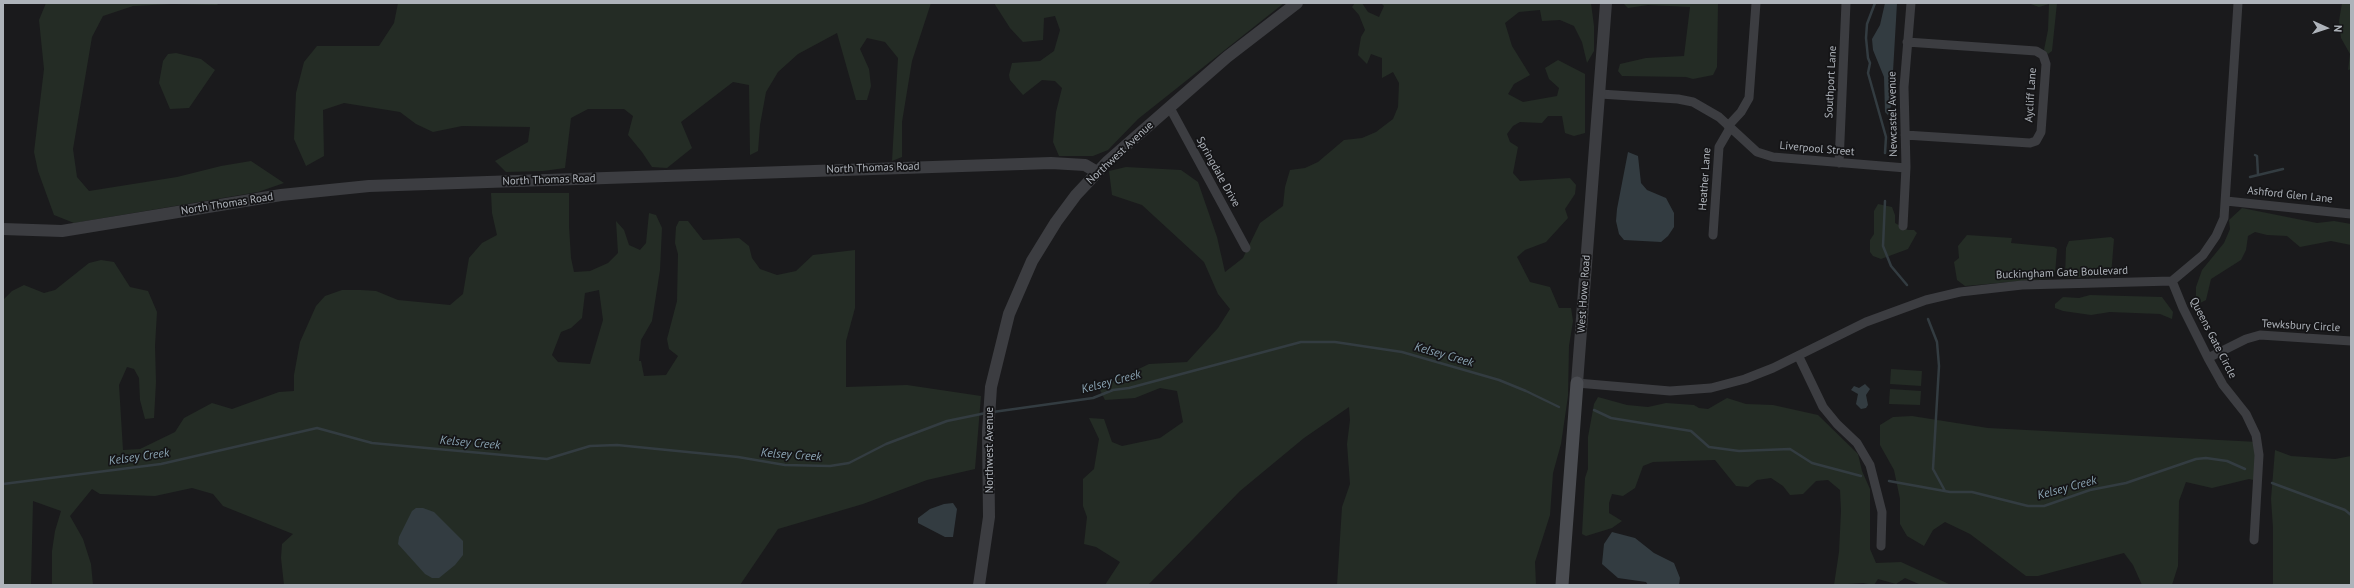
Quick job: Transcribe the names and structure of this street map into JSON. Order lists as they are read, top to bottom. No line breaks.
{"streets":{"main road":["West Howe Road"],"street":["Southport Lane","Aycliff Lane","Newcastel Avenue","Liverpool Street","Northwest Avenue","North Thomas Road","Springdale Drive","Heather Lane","Ashford Glen Lane","Buckingham Gate Boulevard","Tewksbury Circle","Queens Gate Circle"]},"crossings":[["Southport Lane","Liverpool Street"],["Aycliff Lane","Newcastel Avenue"],["Newcastel Avenue","Liverpool Street"],["Liverpool Street","Heather Lane"],["Liverpool Street","West Howe Road"],["Northwest Avenue","North Thomas Road"],["Northwest Avenue","Springdale Drive"],["Buckingham Gate Boulevard","West Howe Road"],["Buckingham Gate Boulevard","Queens Gate Circle"],["Tewksbury Circle","Queens Gate Circle"]],"water":["Kelsey Creek"],"north":"right"}
